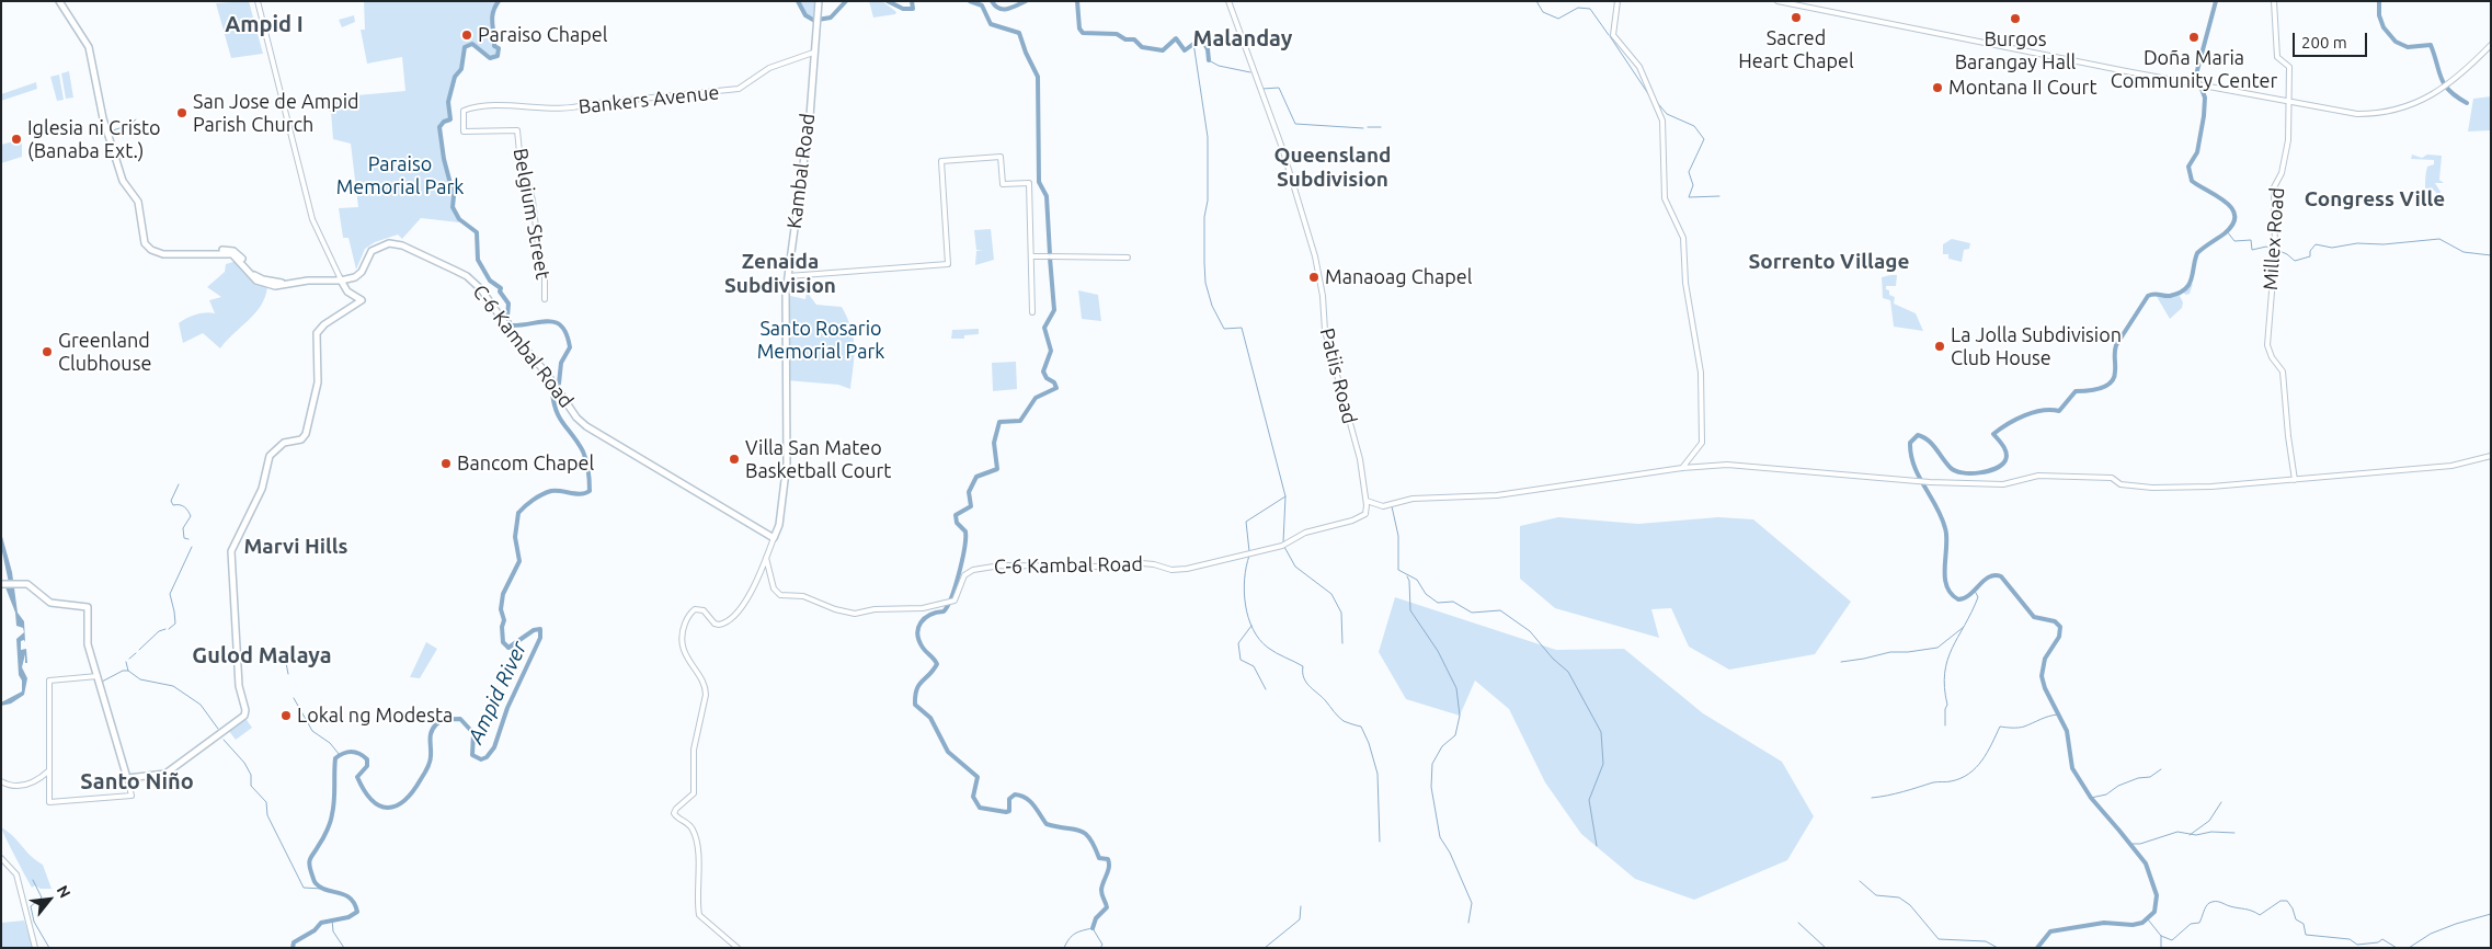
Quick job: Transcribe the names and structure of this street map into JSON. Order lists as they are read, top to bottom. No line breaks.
{"streets":{"main road":["Kambal Road","C-6 Kambal Road"],"street":["Bankers Avenue","Belgium Street","Millex Road","Patiis Road"]},"crossings":[["Bankers Avenue","Kambal Road"],["Bankers Avenue","Belgium Street"],["Kambal Road","C-6 Kambal Road"],["C-6 Kambal Road","Patiis Road"]],"districts":["Ampid I","Malanday","Queensland Subdivision","Congress Ville","Zenaida Subdivision","Sorrento Village","Marvi Hills","Gulod Malaya","Santo Niño"],"water":["Ampid River"],"parks":["Paraiso Memorial Park","Santo Rosario Memorial Park"],"places":["Sacred Heart Chapel","Burgos Barangay Hall","Paraiso Chapel","Doña Maria Community Center","Montana II Court","San Jose de Ampid Parish Church","Iglesia ni Cristo (Banaba Ext.)","Manaoag Chapel","La Jolla Subdivision Club House","Greenland Clubhouse","Villa San Mateo Basketball Court","Bancom Chapel","Lokal ng Modesta"],"scale_bar":"200 m","north":"top right"}
